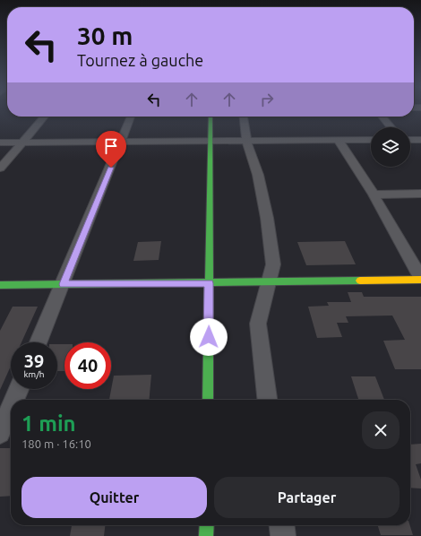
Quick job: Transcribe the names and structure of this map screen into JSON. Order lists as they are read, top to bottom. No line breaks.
{"page":{"turn":["30 m","Tournez à gauche"],"speed":"39 km/h","limit":"40","heading":["1 min","180 m · 16:10"],"buttons":["Quitter","Partager"]}}
